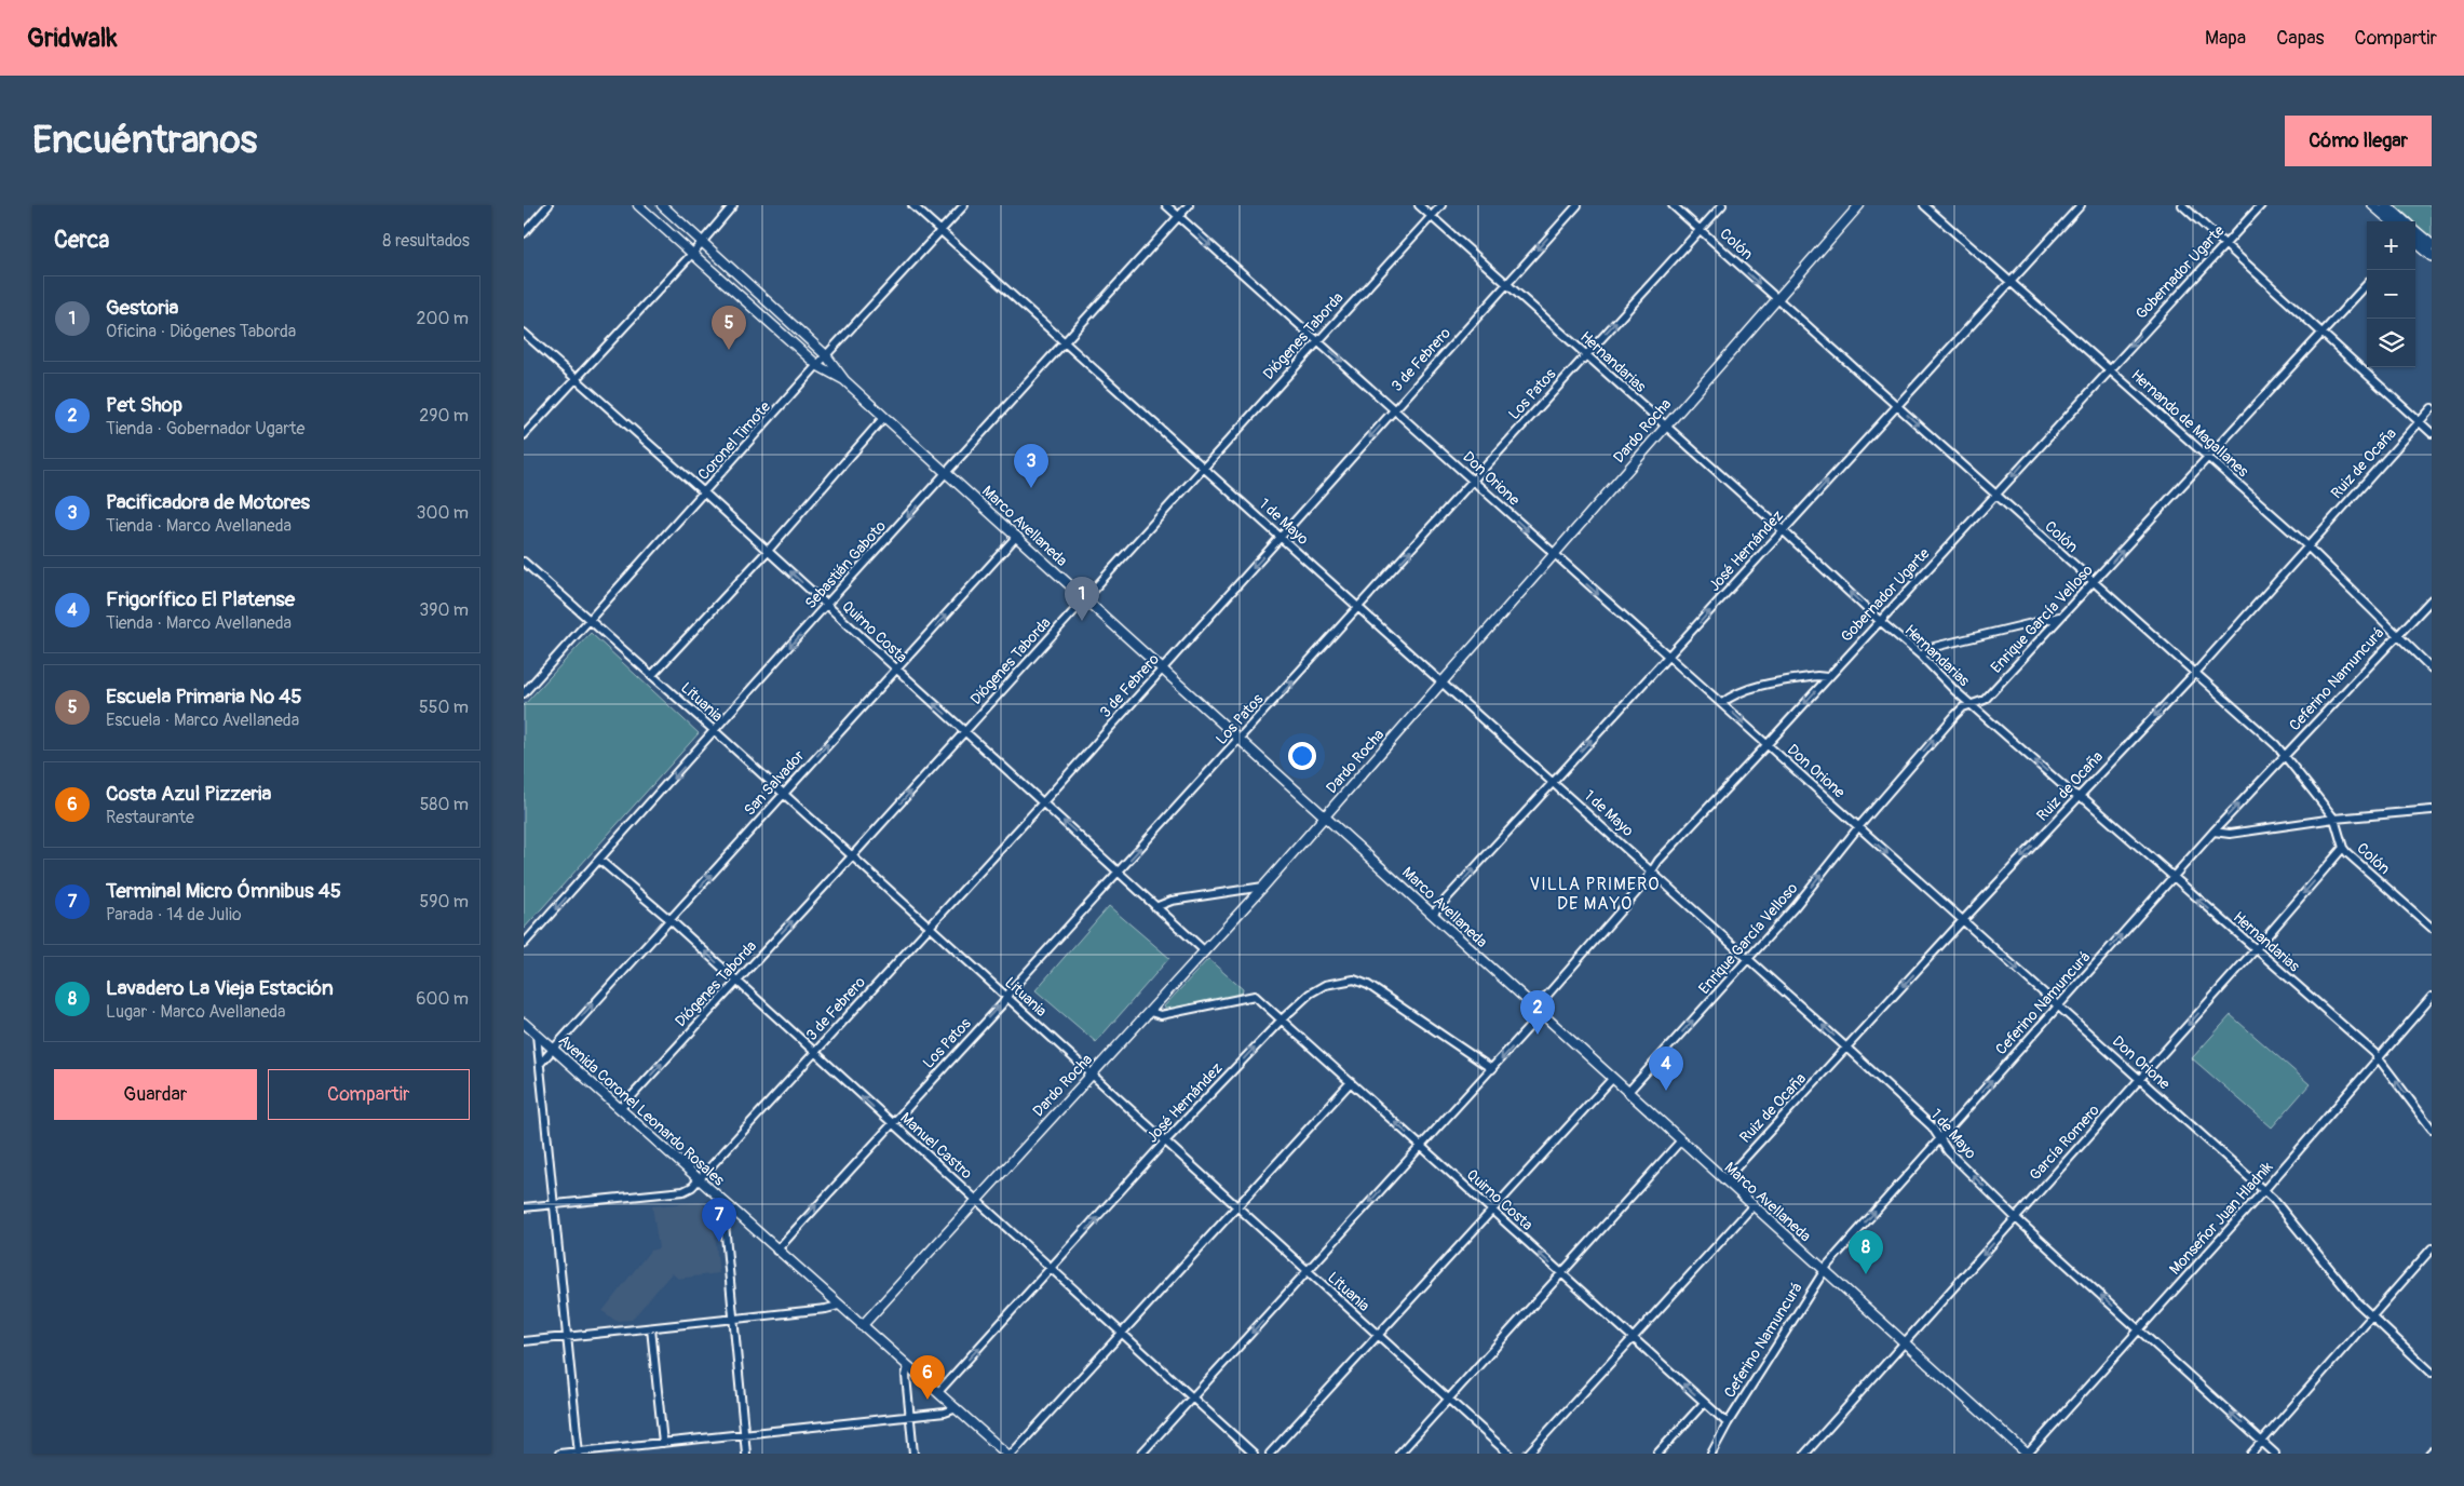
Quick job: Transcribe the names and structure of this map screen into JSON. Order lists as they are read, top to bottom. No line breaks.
{"streets":{"street":["Colón","Gobernador Ugarte","Diógenes Taborda","3 de Febrero","Hernandarias","Los Patos","Hernando de Magallanes","Dardo Rocha","Coronel Timote","Ruiz de Ocaña","Don Orione","1 de Mayo","Marco Avellaneda","José Hernández","Sebastián Gaboto","Enrique García Velloso","Quirno Costa","Ceferino Namuncurá","Lituania","San Salvador","Avenida Coronel Leonardo Rosales","García Romero","Manuel Castro","Monseñor Juan Hladnik"]},"crossings":[["Colón","Gobernador Ugarte"],["Colón","Los Patos"],["Colón","Dardo Rocha"],["Colón","Ruiz de Ocaña"],["Colón","José Hernández"],["Colón","Enrique García Velloso"],["Colón","Ceferino Namuncurá"],["Colón","García Romero"],["Gobernador Ugarte","Hernandarias"],["Gobernador Ugarte","Hernando de Magallanes"],["Gobernador Ugarte","Don Orione"],["Gobernador Ugarte","1 de Mayo"],["Gobernador Ugarte","Marco Avellaneda"],["Gobernador Ugarte","José Hernández"],["Gobernador Ugarte","Quirno Costa"],["Gobernador Ugarte","Lituania"],["Gobernador Ugarte","Manuel Castro"],["Diógenes Taborda","Hernandarias"],["Diógenes Taborda","Don Orione"],["Diógenes Taborda","1 de Mayo"],["Diógenes Taborda","Marco Avellaneda"],["Diógenes Taborda","Quirno Costa"],["Diógenes Taborda","Lituania"],["Diógenes Taborda","Avenida Coronel Leonardo Rosales"],["Diógenes Taborda","Manuel Castro"],["3 de Febrero","Hernandarias"],["3 de Febrero","Don Orione"],["3 de Febrero","1 de Mayo"],["3 de Febrero","Marco Avellaneda"],["3 de Febrero","Quirno Costa"],["3 de Febrero","Lituania"],["3 de Febrero","Avenida Coronel Leonardo Rosales"],["3 de Febrero","Manuel Castro"],["Hernandarias","Los Patos"],["Hernandarias","Dardo Rocha"],["Hernandarias","Ruiz de Ocaña"],["Hernandarias","José Hernández"],["Hernandarias","Enrique García Velloso"],["Hernandarias","Ceferino Namuncurá"],["Hernandarias","García Romero"],["Hernandarias","Monseñor Juan Hladnik"],["Los Patos","Don Orione"],["Los Patos","1 de Mayo"],["Los Patos","Marco Avellaneda"],["Los Patos","Quirno Costa"],["Los Patos","Lituania"],["Los Patos","Avenida Coronel Leonardo Rosales"],["Los Patos","Manuel Castro"],["Hernando de Magallanes","Ruiz de Ocaña"],["Hernando de Magallanes","José Hernández"],["Hernando de Magallanes","Enrique García Velloso"],["Hernando de Magallanes","Ceferino Namuncurá"],["Dardo Rocha","Don Orione"],["Dardo Rocha","1 de Mayo"],["Dardo Rocha","Marco Avellaneda"],["Dardo Rocha","Quirno Costa"],["Dardo Rocha","Lituania"],["Dardo Rocha","Avenida Coronel Leonardo Rosales"],["Dardo Rocha","Manuel Castro"],["Coronel Timote","1 de Mayo"],["Coronel Timote","Marco Avellaneda"],["Coronel Timote","Quirno Costa"],["Coronel Timote","Lituania"],["Ruiz de Ocaña","Don Orione"],["Ruiz de Ocaña","1 de Mayo"],["Ruiz de Ocaña","Marco Avellaneda"],["Don Orione","José Hernández"],["Don Orione","Sebastián Gaboto"],["Don Orione","Enrique García Velloso"],["Don Orione","Ceferino Namuncurá"],["Don Orione","García Romero"],["Don Orione","Monseñor Juan Hladnik"],["1 de Mayo","José Hernández"],["1 de Mayo","Sebastián Gaboto"],["1 de Mayo","Enrique García Velloso"],["1 de Mayo","Ceferino Namuncurá"],["1 de Mayo","García Romero"],["1 de Mayo","Monseñor Juan Hladnik"],["Marco Avellaneda","José Hernández"],["Marco Avellaneda","Sebastián Gaboto"],["Marco Avellaneda","Enrique García Velloso"],["Marco Avellaneda","Ceferino Namuncurá"],["Marco Avellaneda","San Salvador"],["Marco Avellaneda","García Romero"],["Marco Avellaneda","Monseñor Juan Hladnik"],["José Hernández","Quirno Costa"],["José Hernández","Lituania"],["José Hernández","Avenida Coronel Leonardo Rosales"],["José Hernández","Manuel Castro"],["Sebastián Gaboto","Quirno Costa"],["Sebastián Gaboto","Lituania"],["Sebastián Gaboto","Manuel Castro"],["Quirno Costa","Ceferino Namuncurá"],["Quirno Costa","San Salvador"],["Lituania","San Salvador"],["San Salvador","Avenida Coronel Leonardo Rosales"],["San Salvador","Manuel Castro"]],"one_way":["Gobernador Ugarte","Diógenes Taborda","Los Patos","Ruiz de Ocaña","Don Orione","José Hernández","Sebastián Gaboto","Enrique García Velloso","Ceferino Namuncurá","San Salvador","García Romero"],"districts":["VILLA PRIMERO DE MAYO"],"page":{"header":"Gridwalk","nav":["Mapa","Capas","Compartir"],"buttons":["Cómo llegar",["Guardar","Compartir"]],"title":"Encuéntranos","heading":["Cerca","8 resultados"],"map_buttons":["+","−"],"list":[{"mark":"1","name":"Gestoria","note":"Oficina · Diógenes Taborda","value":"200 m"},{"mark":"2","name":"Pet Shop","note":"Tienda · Gobernador Ugarte","value":"290 m"},{"mark":"3","name":"Pacificadora de Motores","note":"Tienda · Marco Avellaneda","value":"300 m"},{"mark":"4","name":"Frigorífico El Platense","note":"Tienda · Marco Avellaneda","value":"390 m"},{"mark":"5","name":"Escuela Primaria Nº 45","note":"Escuela · Marco Avellaneda","value":"550 m"},{"mark":"6","name":"Costa Azul Pizzeria","note":"Restaurante","value":"580 m"},{"mark":"7","name":"Terminal Micro Ómnibus 45","note":"Parada · 14 de Julio","value":"590 m"},{"mark":"8","name":"Lavadero La Vieja Estación","note":"Lugar · Marco Avellaneda","value":"600 m"}],"pins":["5","3","1","2","4","7","8","6"]}}
